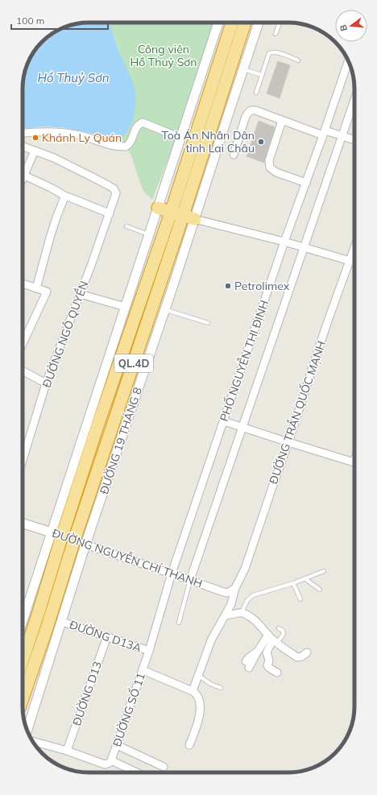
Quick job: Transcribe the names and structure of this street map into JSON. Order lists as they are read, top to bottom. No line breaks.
{"streets":{"highway":["QL.4D","ĐƯỜNG 19 THÁNG 8"],"street":["ĐƯỜNG NGÔ QUYỀN","PHỐ NGUYỄN THỊ ĐỊNH","ĐƯỜNG TRẦN QUỐC MẠNH","ĐƯỜNG NGUYỄN CHÍ THANH","ĐƯỜNG D13A","ĐƯỜNG D13","ĐƯỜNG SỐ 11"]},"crossings":[["PHỐ NGUYỄN THỊ ĐỊNH","ĐƯỜNG NGUYỄN CHÍ THANH"],["PHỐ NGUYỄN THỊ ĐỊNH","ĐƯỜNG SỐ 11"],["ĐƯỜNG TRẦN QUỐC MẠNH","ĐƯỜNG NGUYỄN CHÍ THANH"],["ĐƯỜNG 19 THÁNG 8","ĐƯỜNG NGUYỄN CHÍ THANH"],["ĐƯỜNG 19 THÁNG 8","ĐƯỜNG D13A"],["ĐƯỜNG NGUYỄN CHÍ THANH","ĐƯỜNG SỐ 11"],["ĐƯỜNG D13A","ĐƯỜNG D13"],["ĐƯỜNG D13A","ĐƯỜNG SỐ 11"],["ĐƯỜNG D13","ĐƯỜNG SỐ 11"]],"water":["Hồ Thuỷ Sơn"],"parks":["Công viên Hồ Thuỷ Sơn"],"places":["Khánh Ly Quán","Toà Án Nhân Dân tỉnh Lai Châu","Petrolimex"],"scale_bar":"100 m","north":"left"}
